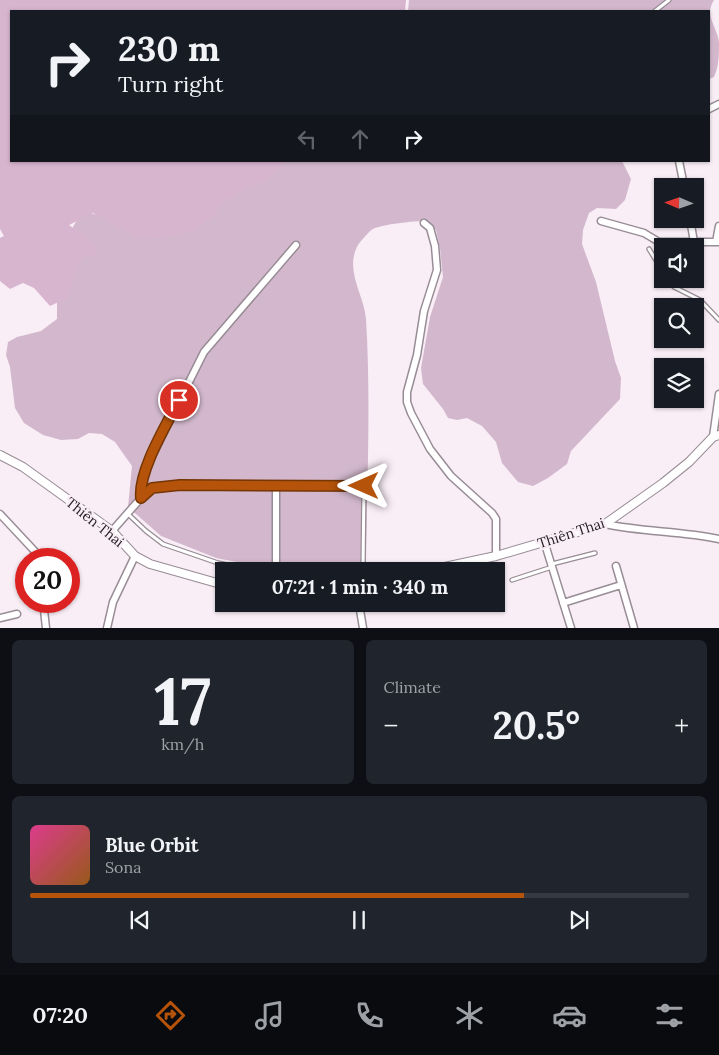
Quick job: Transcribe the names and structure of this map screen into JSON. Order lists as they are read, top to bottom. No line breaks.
{"streets":{"street":["Thiên Thai"]},"north":"left","page":{"turn":["230 m","Turn right"],"limit":"20","trip":"07:21 · 1 min · 340 m","tile":[["17","km/h"],"Climate"],"heat":["−","20.5°","+"],"song":["Blue Orbit","Sona"],"tabs":"07:20"}}
